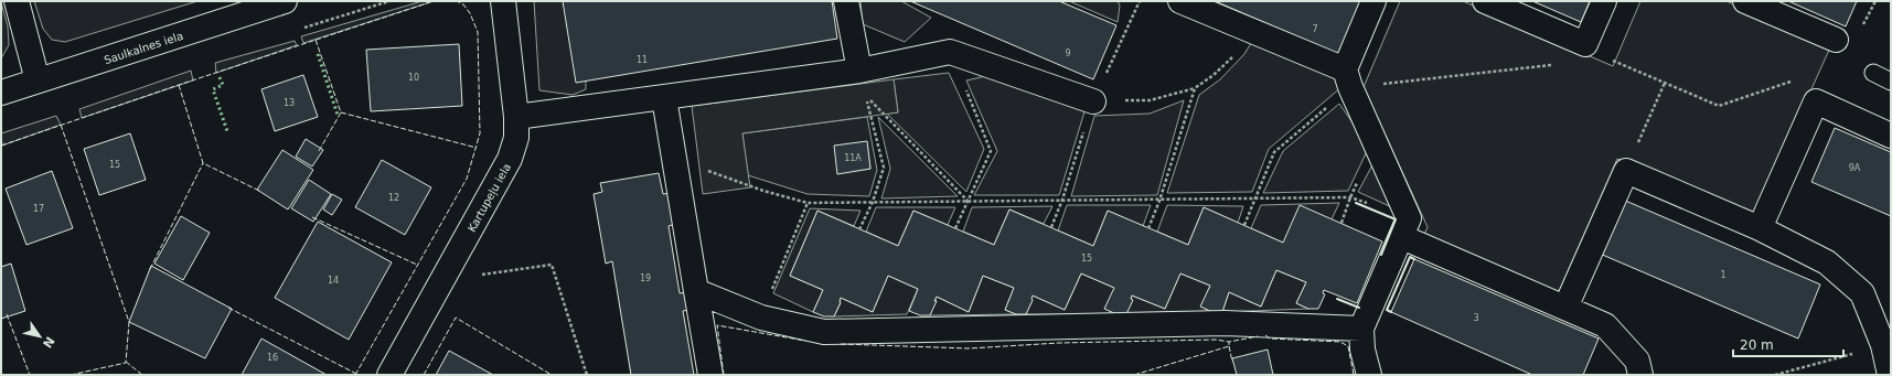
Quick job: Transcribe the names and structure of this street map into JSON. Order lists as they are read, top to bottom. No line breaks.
{"streets":{"street":["Saulkalnes iela","Kartupeļu iela"]},"house_numbers":["7","9","11","10","13","11A","15","9A","12","17","15","1","19","14","3","16"],"scale_bar":"20 m","north":"bottom right"}
